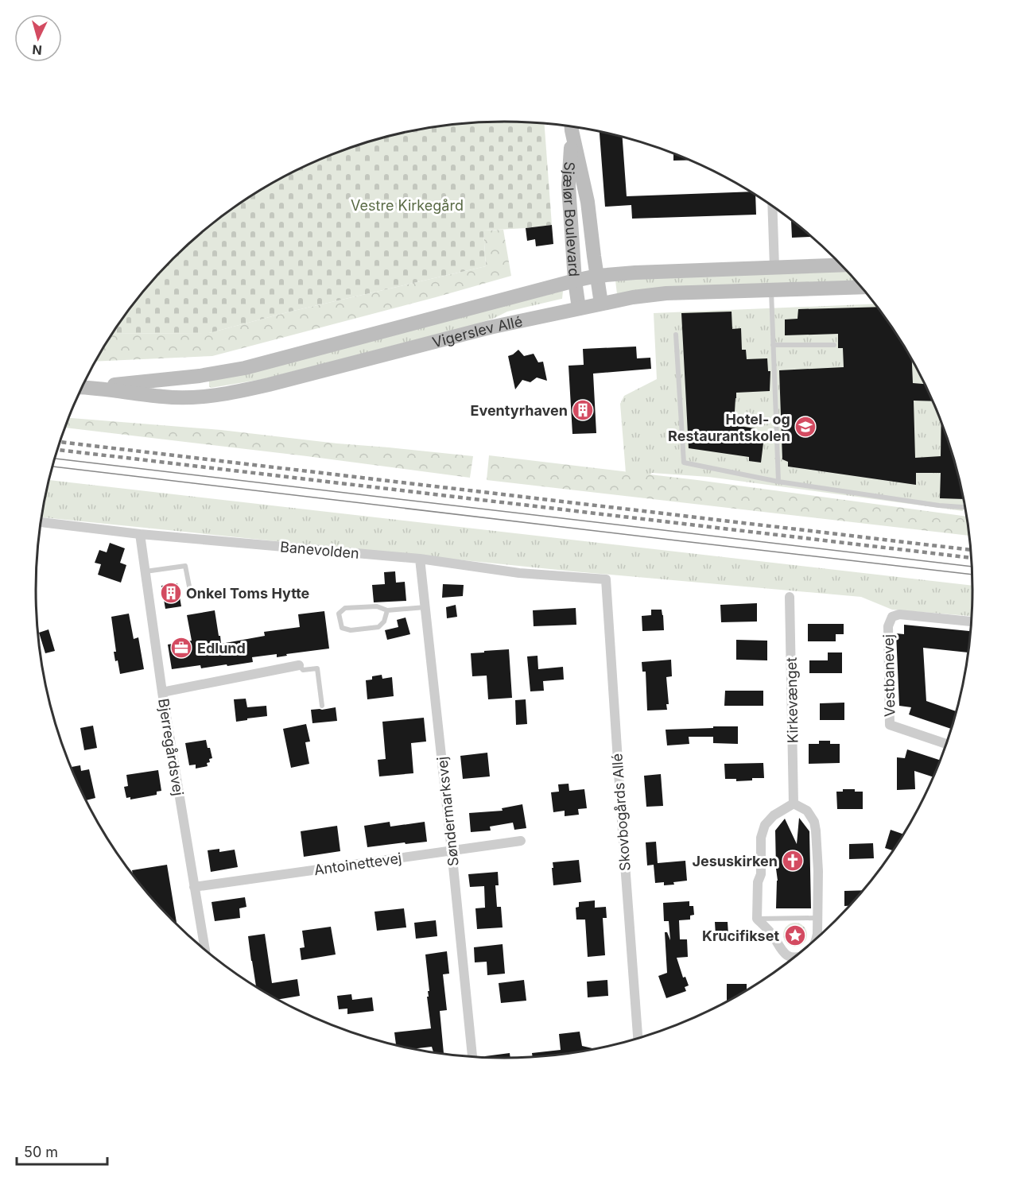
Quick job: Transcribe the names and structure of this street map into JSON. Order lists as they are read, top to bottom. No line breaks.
{"streets":{"street":["Sjælør Boulevard","Vigerslev Allé","Banevolden","Vestbanevej","Kirkevænget","Bjerregårdsvej","Søndermarksvej","Skovbogårds Allé","Antoinettevej"]},"crossings":[["Sjælør Boulevard","Vigerslev Allé"],["Banevolden","Bjerregårdsvej"],["Banevolden","Søndermarksvej"],["Banevolden","Skovbogårds Allé"],["Bjerregårdsvej","Antoinettevej"],["Søndermarksvej","Antoinettevej"]],"parks":["Vestre Kirkegård"],"places":{"building":["Eventyrhaven","Onkel Toms Hytte"],"school or university":["Hotel- og Restaurantskolen"],"office":["Edlund"],"church":["Jesuskirken"],"place":["Krucifikset"]},"scale_bar":"50 m","north":"bottom"}
